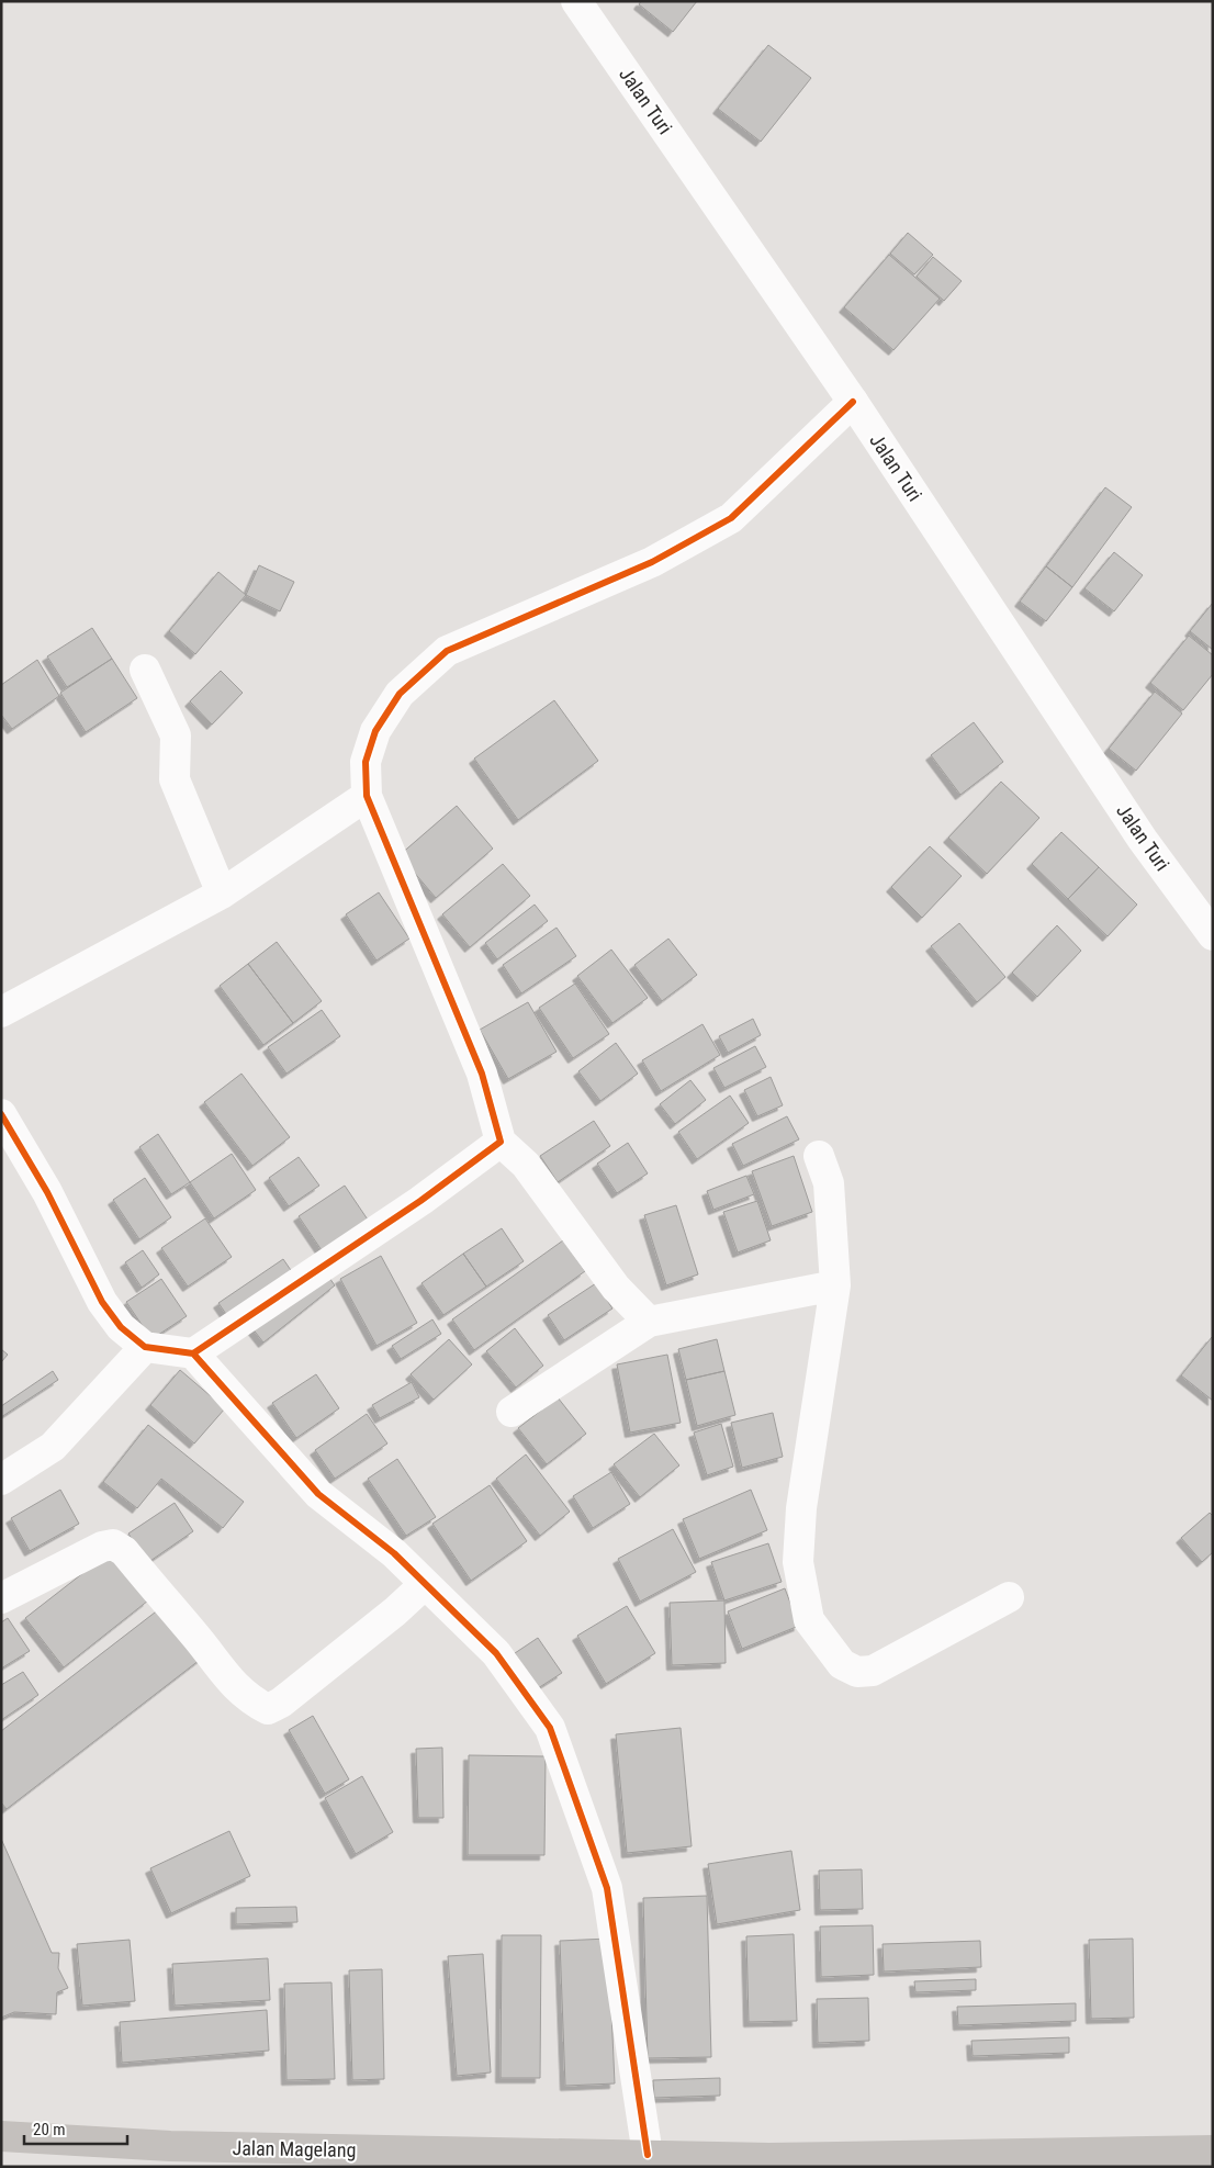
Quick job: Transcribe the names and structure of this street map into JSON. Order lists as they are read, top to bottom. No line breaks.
{"streets":{"highway":["Jalan Magelang"],"street":["Jalan Turi"]},"scale_bar":"20 m"}
